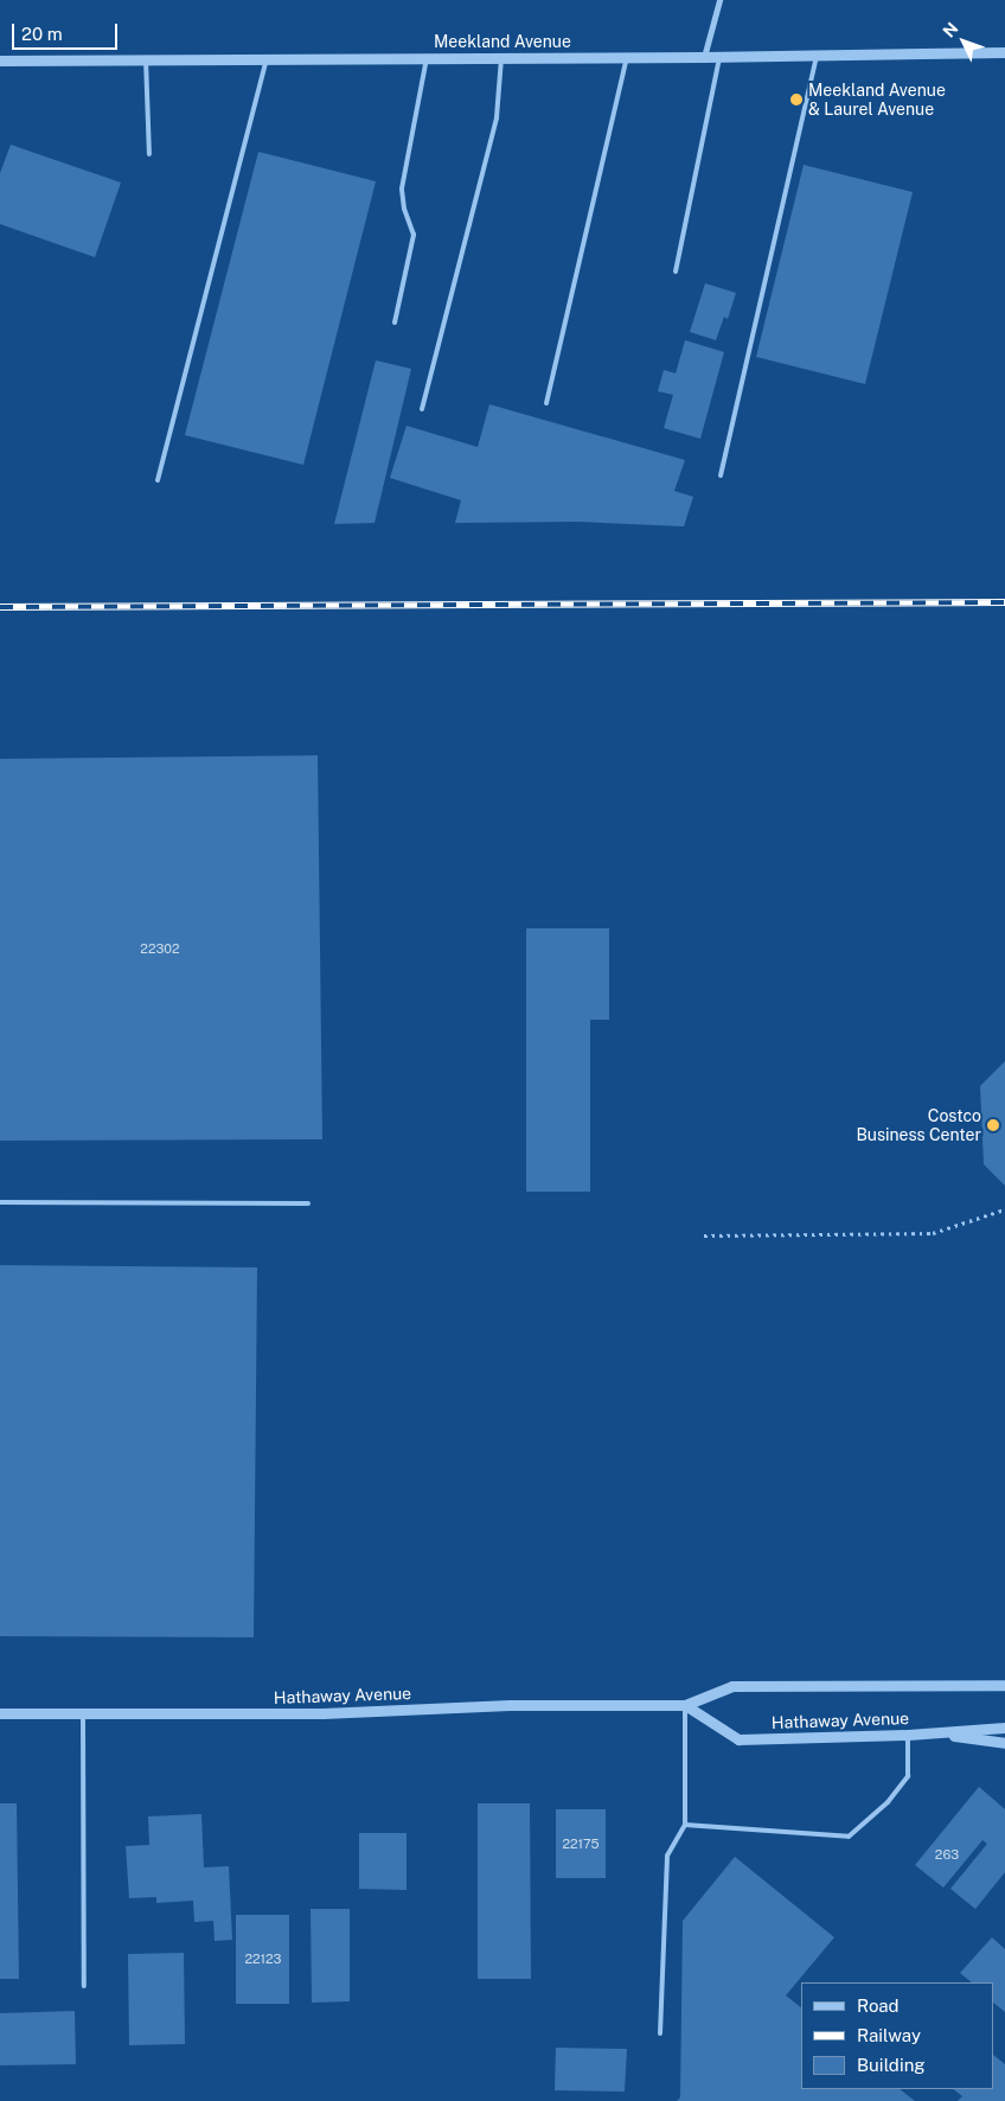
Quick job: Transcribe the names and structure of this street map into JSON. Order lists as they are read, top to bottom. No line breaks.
{"streets":{"street":["Meekland Avenue","Hathaway Avenue"]},"places":["Meekland Avenue & Laurel Avenue","Costco Business Center"],"house_numbers":["22302","22175","263","22123"],"legend":["Road","Railway","Building"],"scale_bar":"20 m","north":"top left"}
